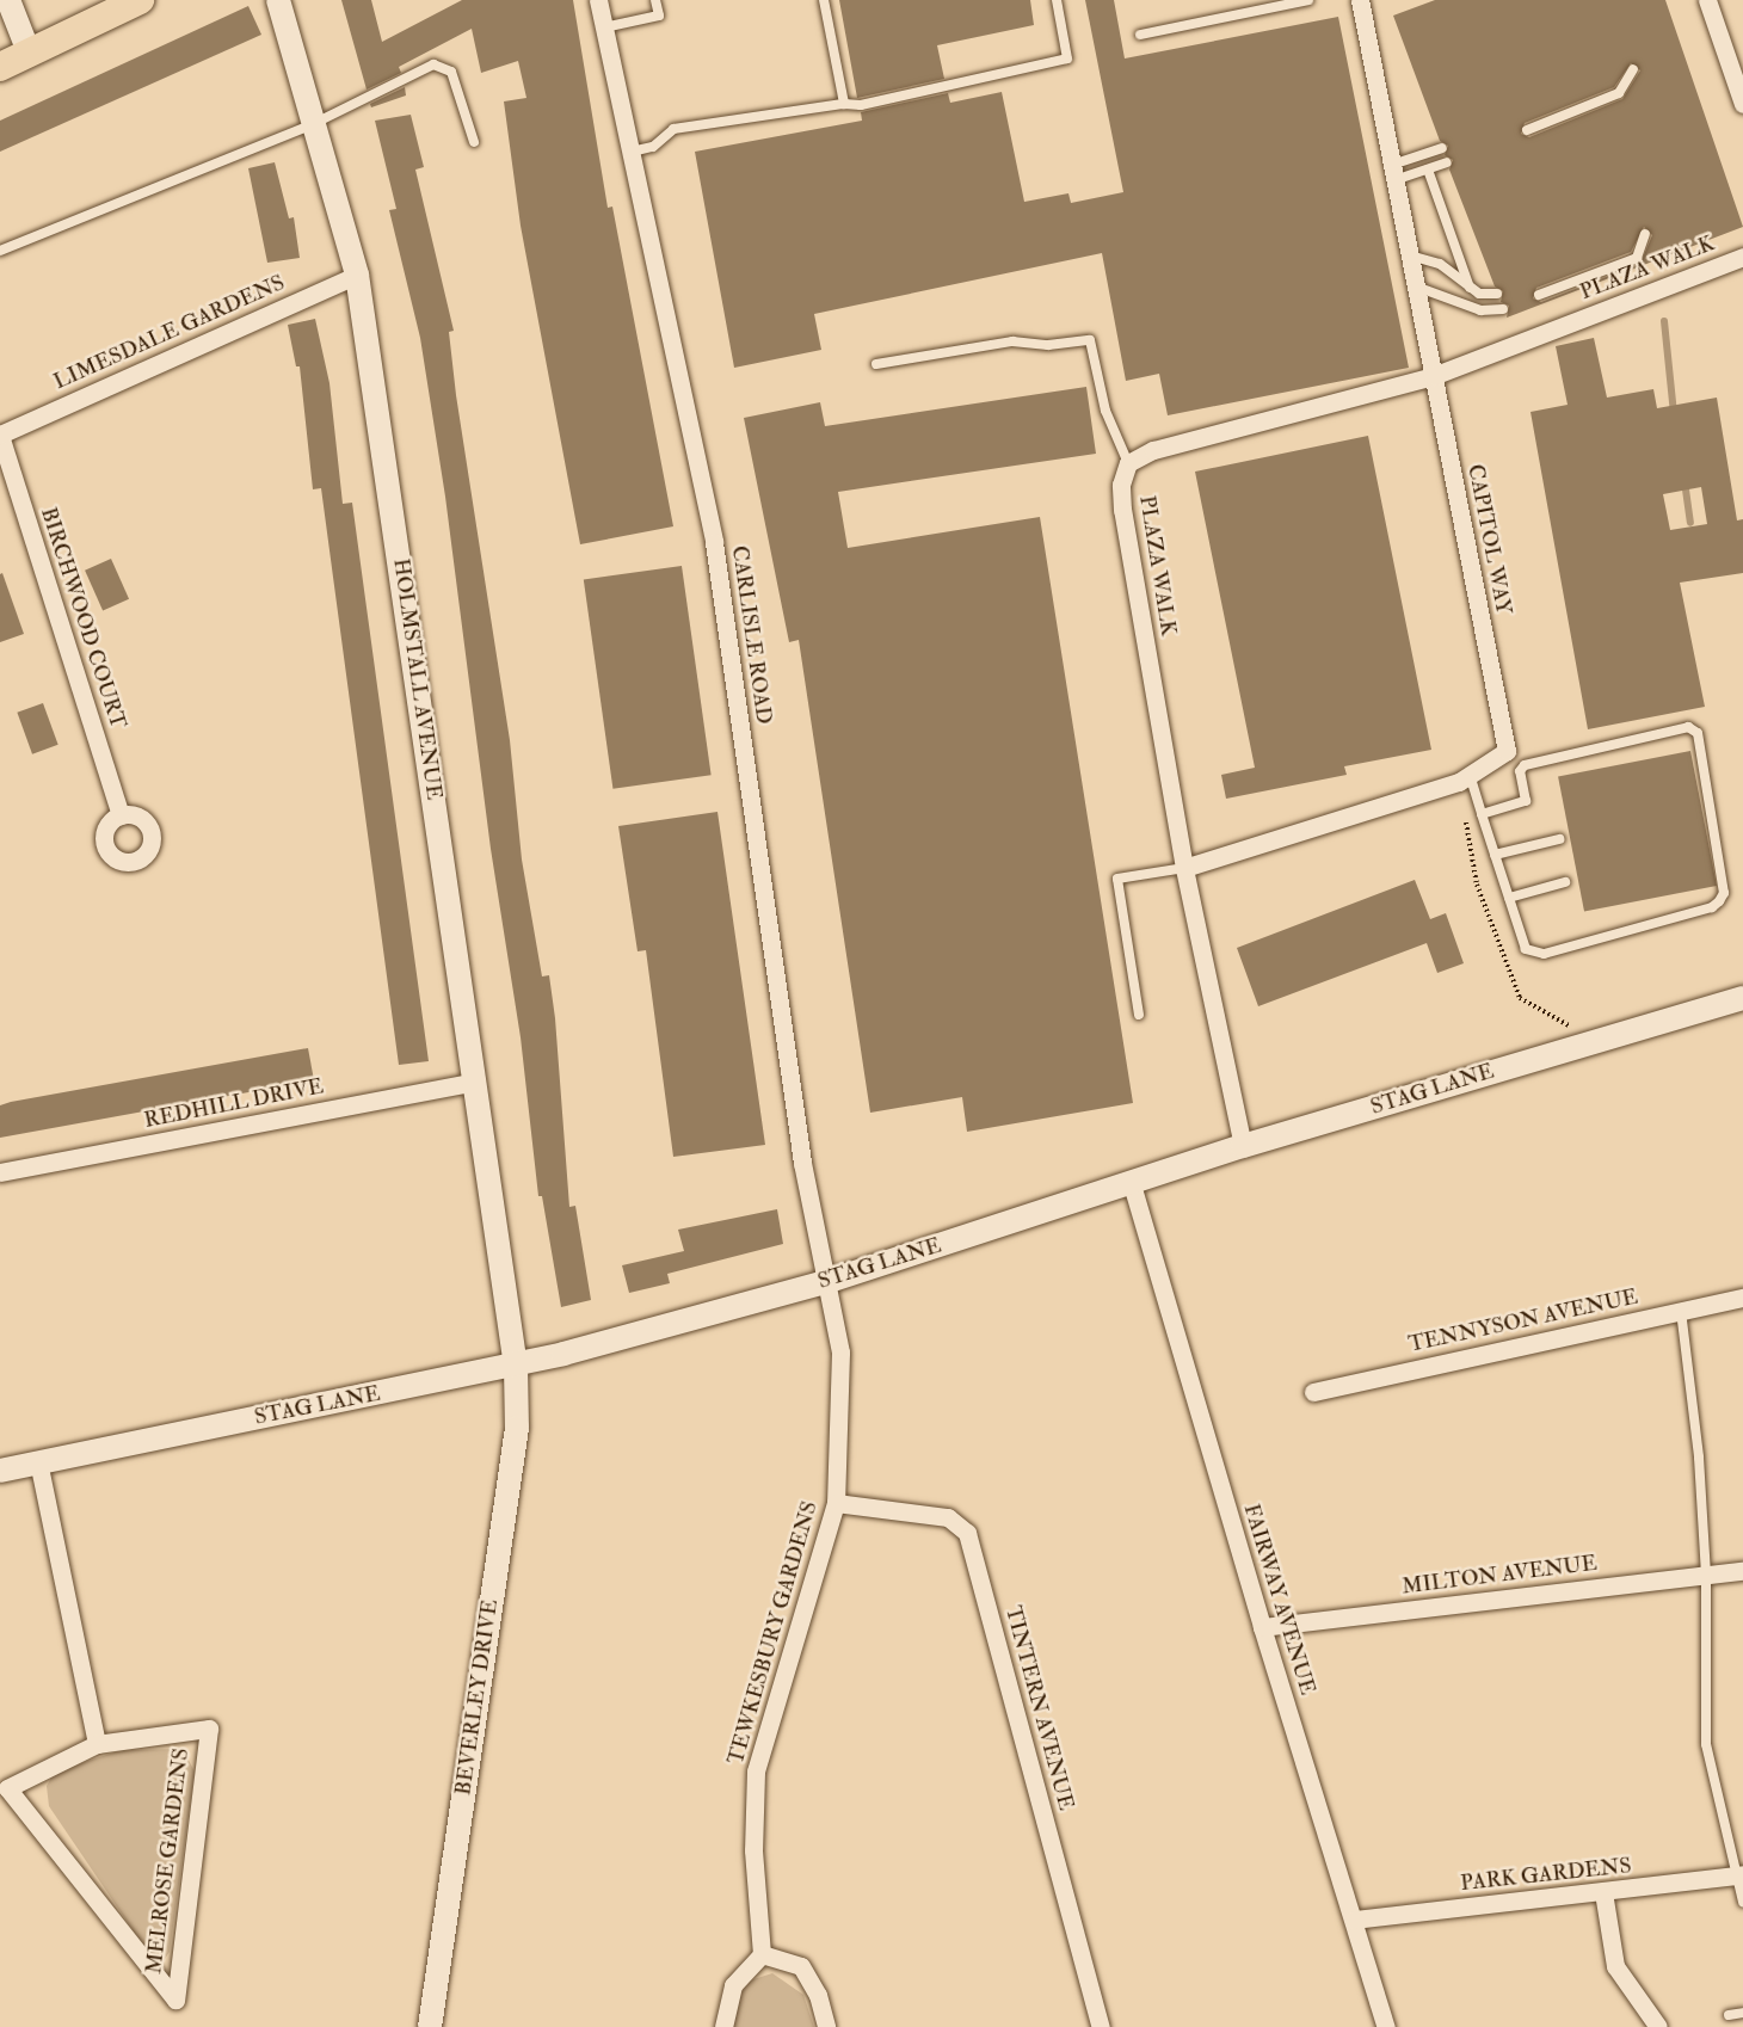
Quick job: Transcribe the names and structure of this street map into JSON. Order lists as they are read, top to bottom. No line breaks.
{"streets":{"street":["PLAZA WALK","LIMESDALE GARDENS","CAPITOL WAY","BIRCHWOOD COURT","CARLISLE ROAD","HOLMSTALL AVENUE","STAG LANE","REDHILL DRIVE","TENNYSON AVENUE","MILTON AVENUE","FAIRWAY AVENUE","TEWKESBURY GARDENS","BEVERLEY DRIVE","TINTERN AVENUE","MELROSE GARDENS","PARK GARDENS"]},"crossings":[["PLAZA WALK","CAPITOL WAY"],["PLAZA WALK","STAG LANE"],["LIMESDALE GARDENS","BIRCHWOOD COURT"],["LIMESDALE GARDENS","HOLMSTALL AVENUE"],["CARLISLE ROAD","STAG LANE"],["CARLISLE ROAD","TEWKESBURY GARDENS"],["HOLMSTALL AVENUE","STAG LANE"],["HOLMSTALL AVENUE","REDHILL DRIVE"],["HOLMSTALL AVENUE","BEVERLEY DRIVE"],["STAG LANE","FAIRWAY AVENUE"],["STAG LANE","TEWKESBURY GARDENS"],["STAG LANE","BEVERLEY DRIVE"],["MILTON AVENUE","FAIRWAY AVENUE"],["FAIRWAY AVENUE","PARK GARDENS"],["TEWKESBURY GARDENS","TINTERN AVENUE"]]}
